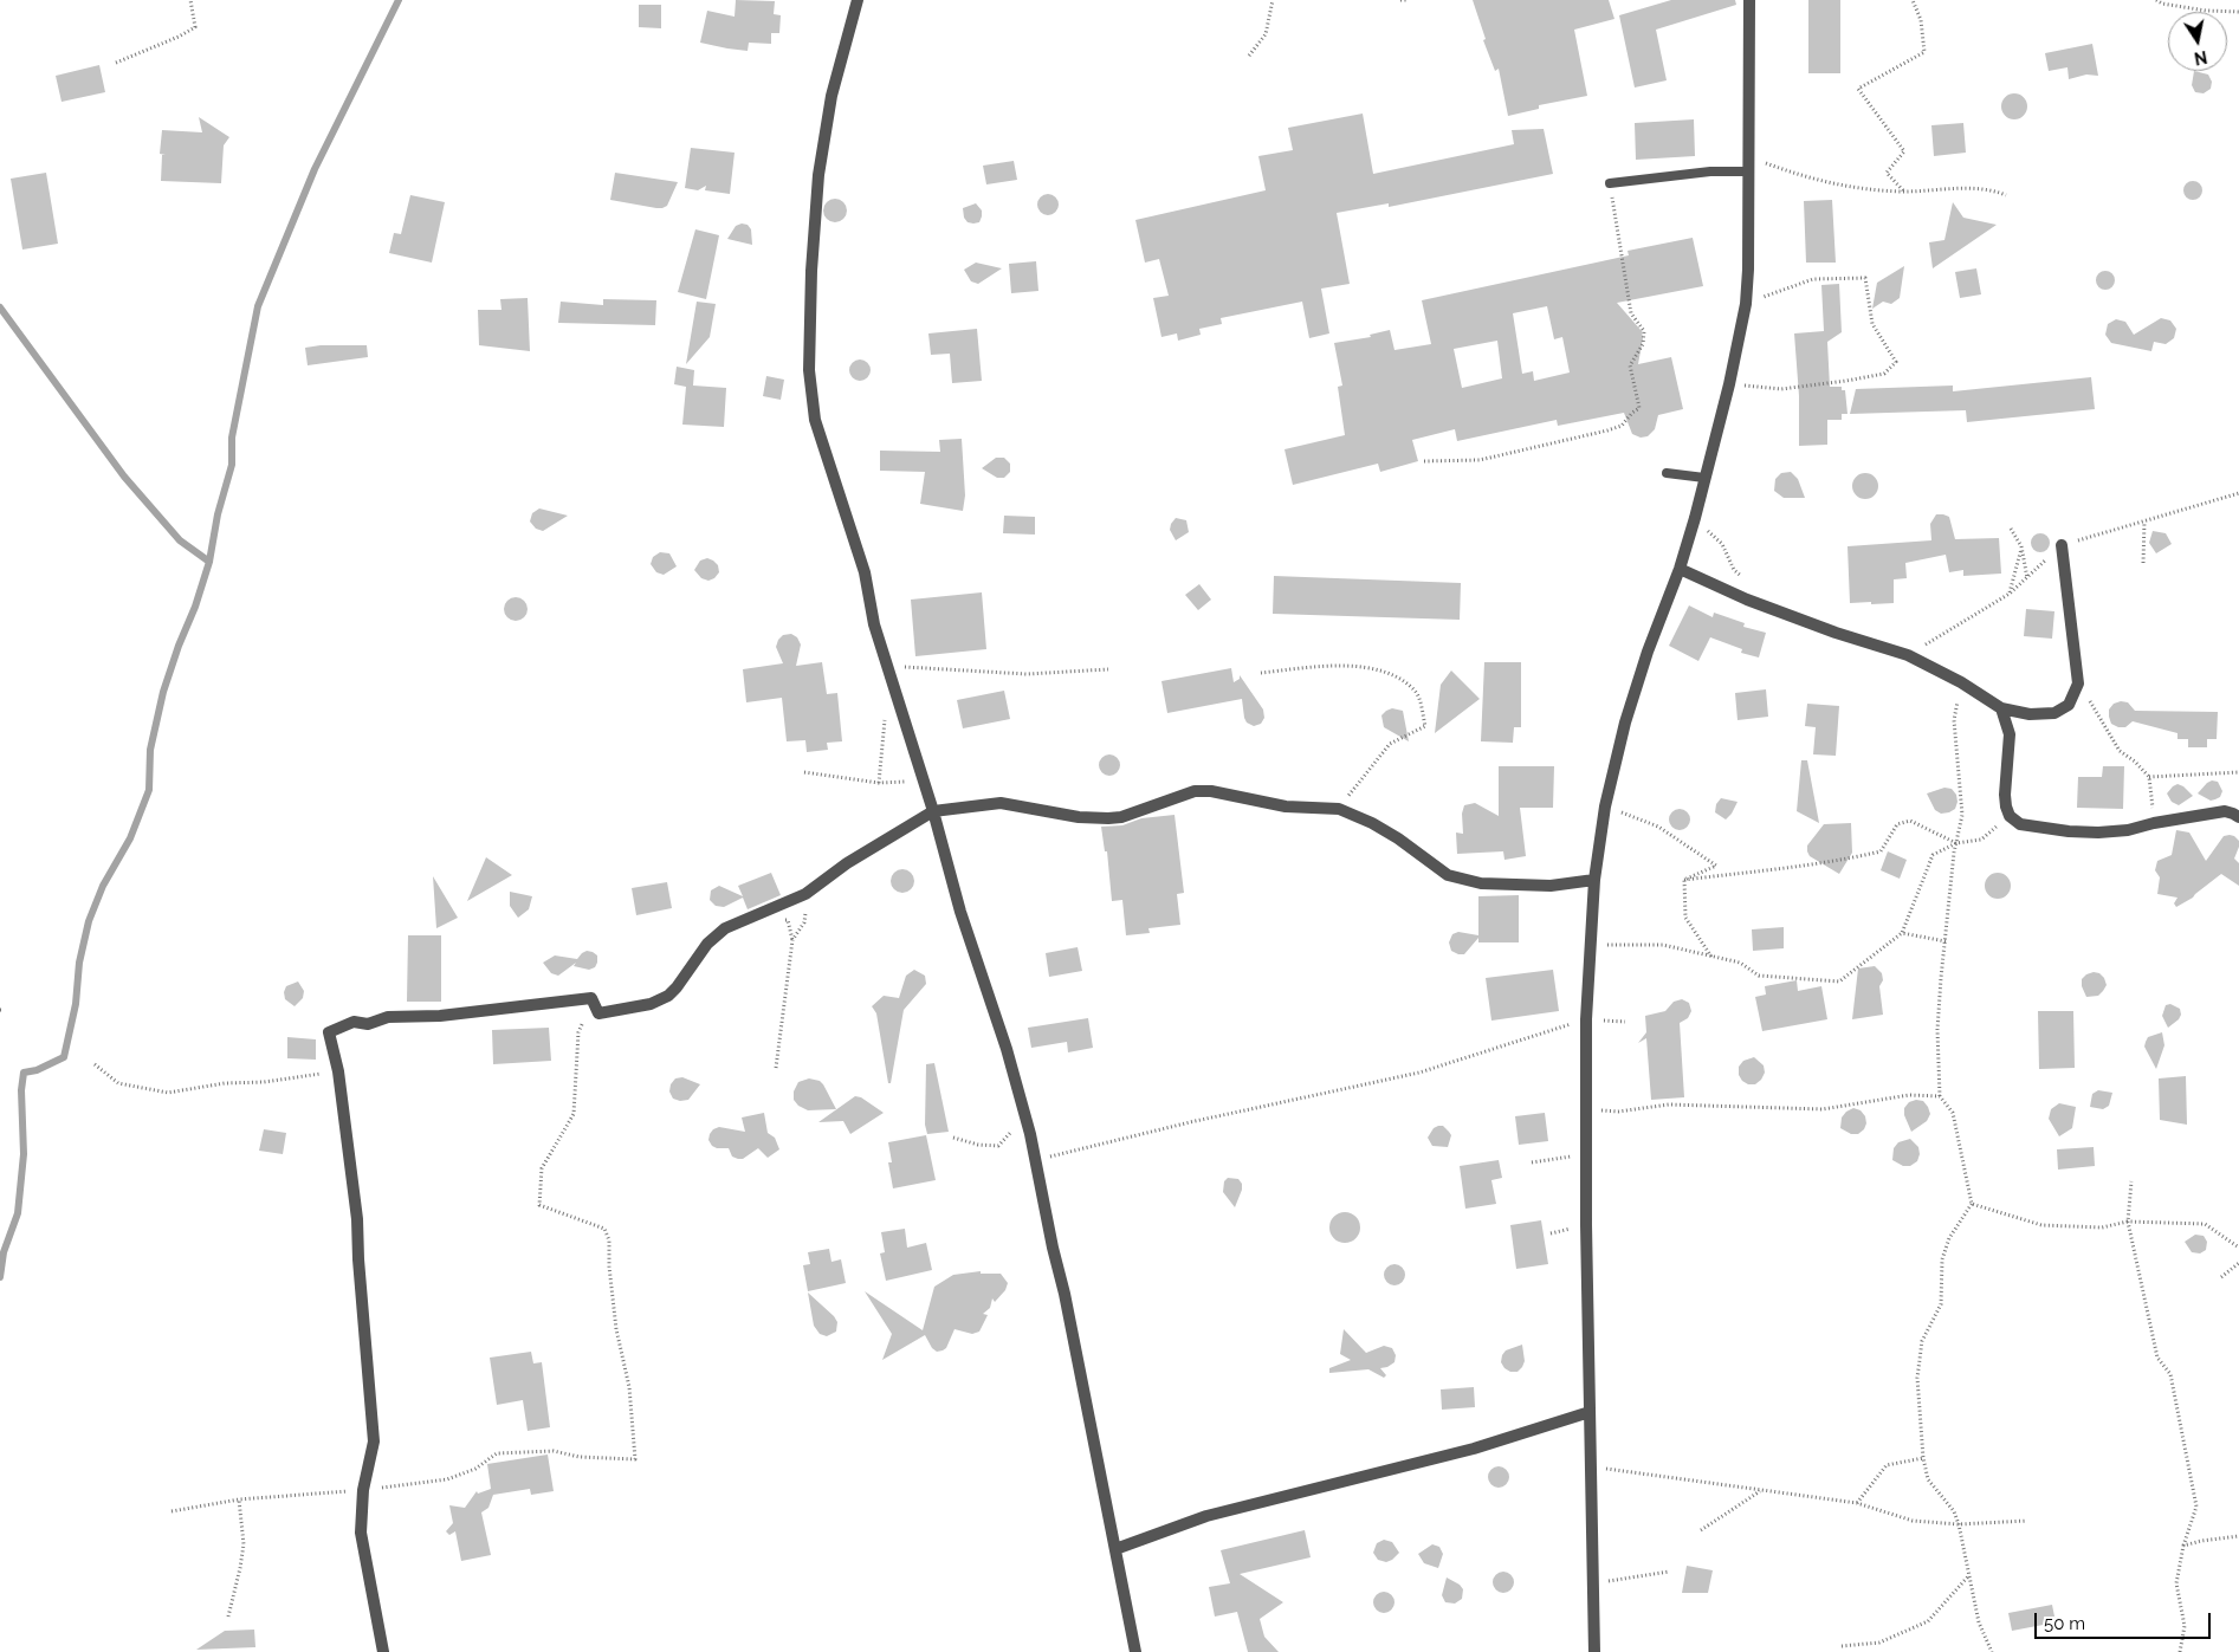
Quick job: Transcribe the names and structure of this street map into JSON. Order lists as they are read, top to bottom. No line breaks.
{"scale_bar":"50 m","north":"bottom"}
